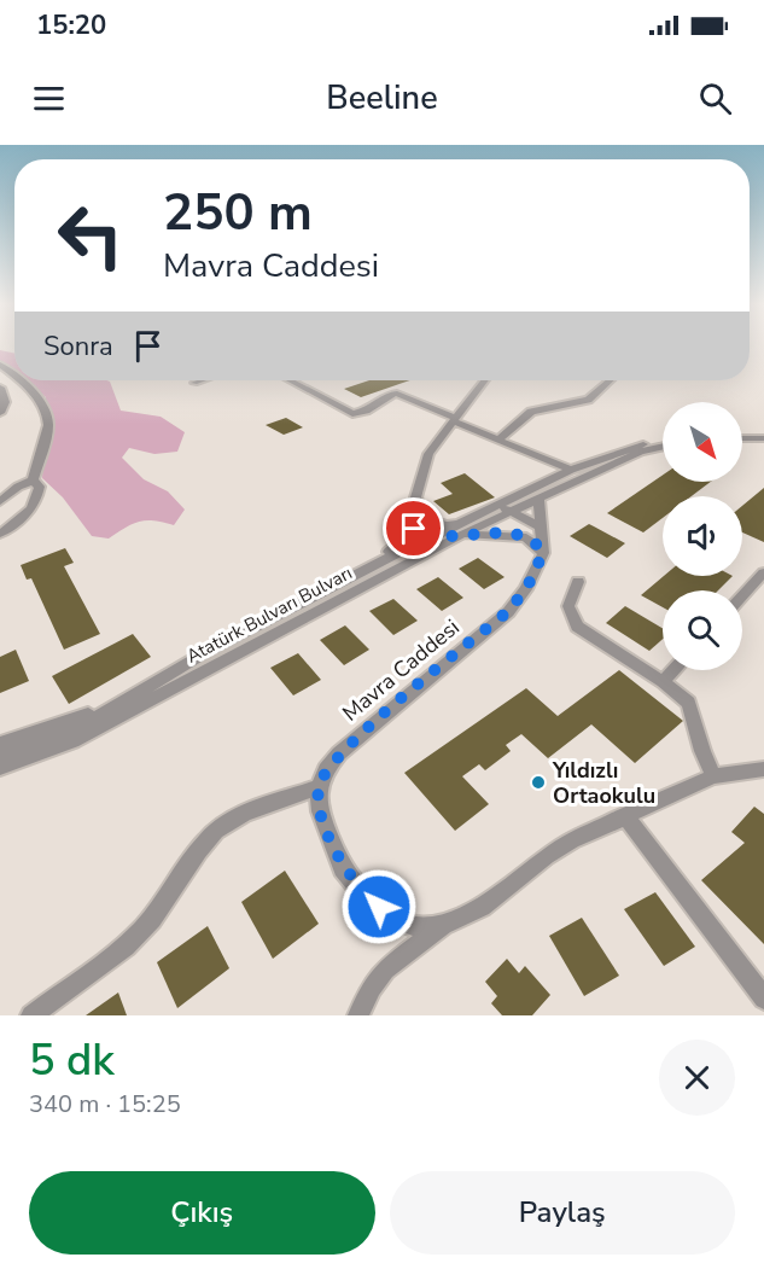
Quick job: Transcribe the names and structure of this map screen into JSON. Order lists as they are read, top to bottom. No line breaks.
{"streets":{"street":["Atatürk Bulvarı Bulvarı","Mavra Caddesi"]},"places":["Yıldızlı Ortaokulu"],"north":"bottom right","page":{"status":"15:20","header":"Beeline","turn":["250 m","Mavra Caddesi"],"then":"Sonra","heading":["5 dk","340 m · 15:25"],"buttons":["Çıkış","Paylaş"]}}
